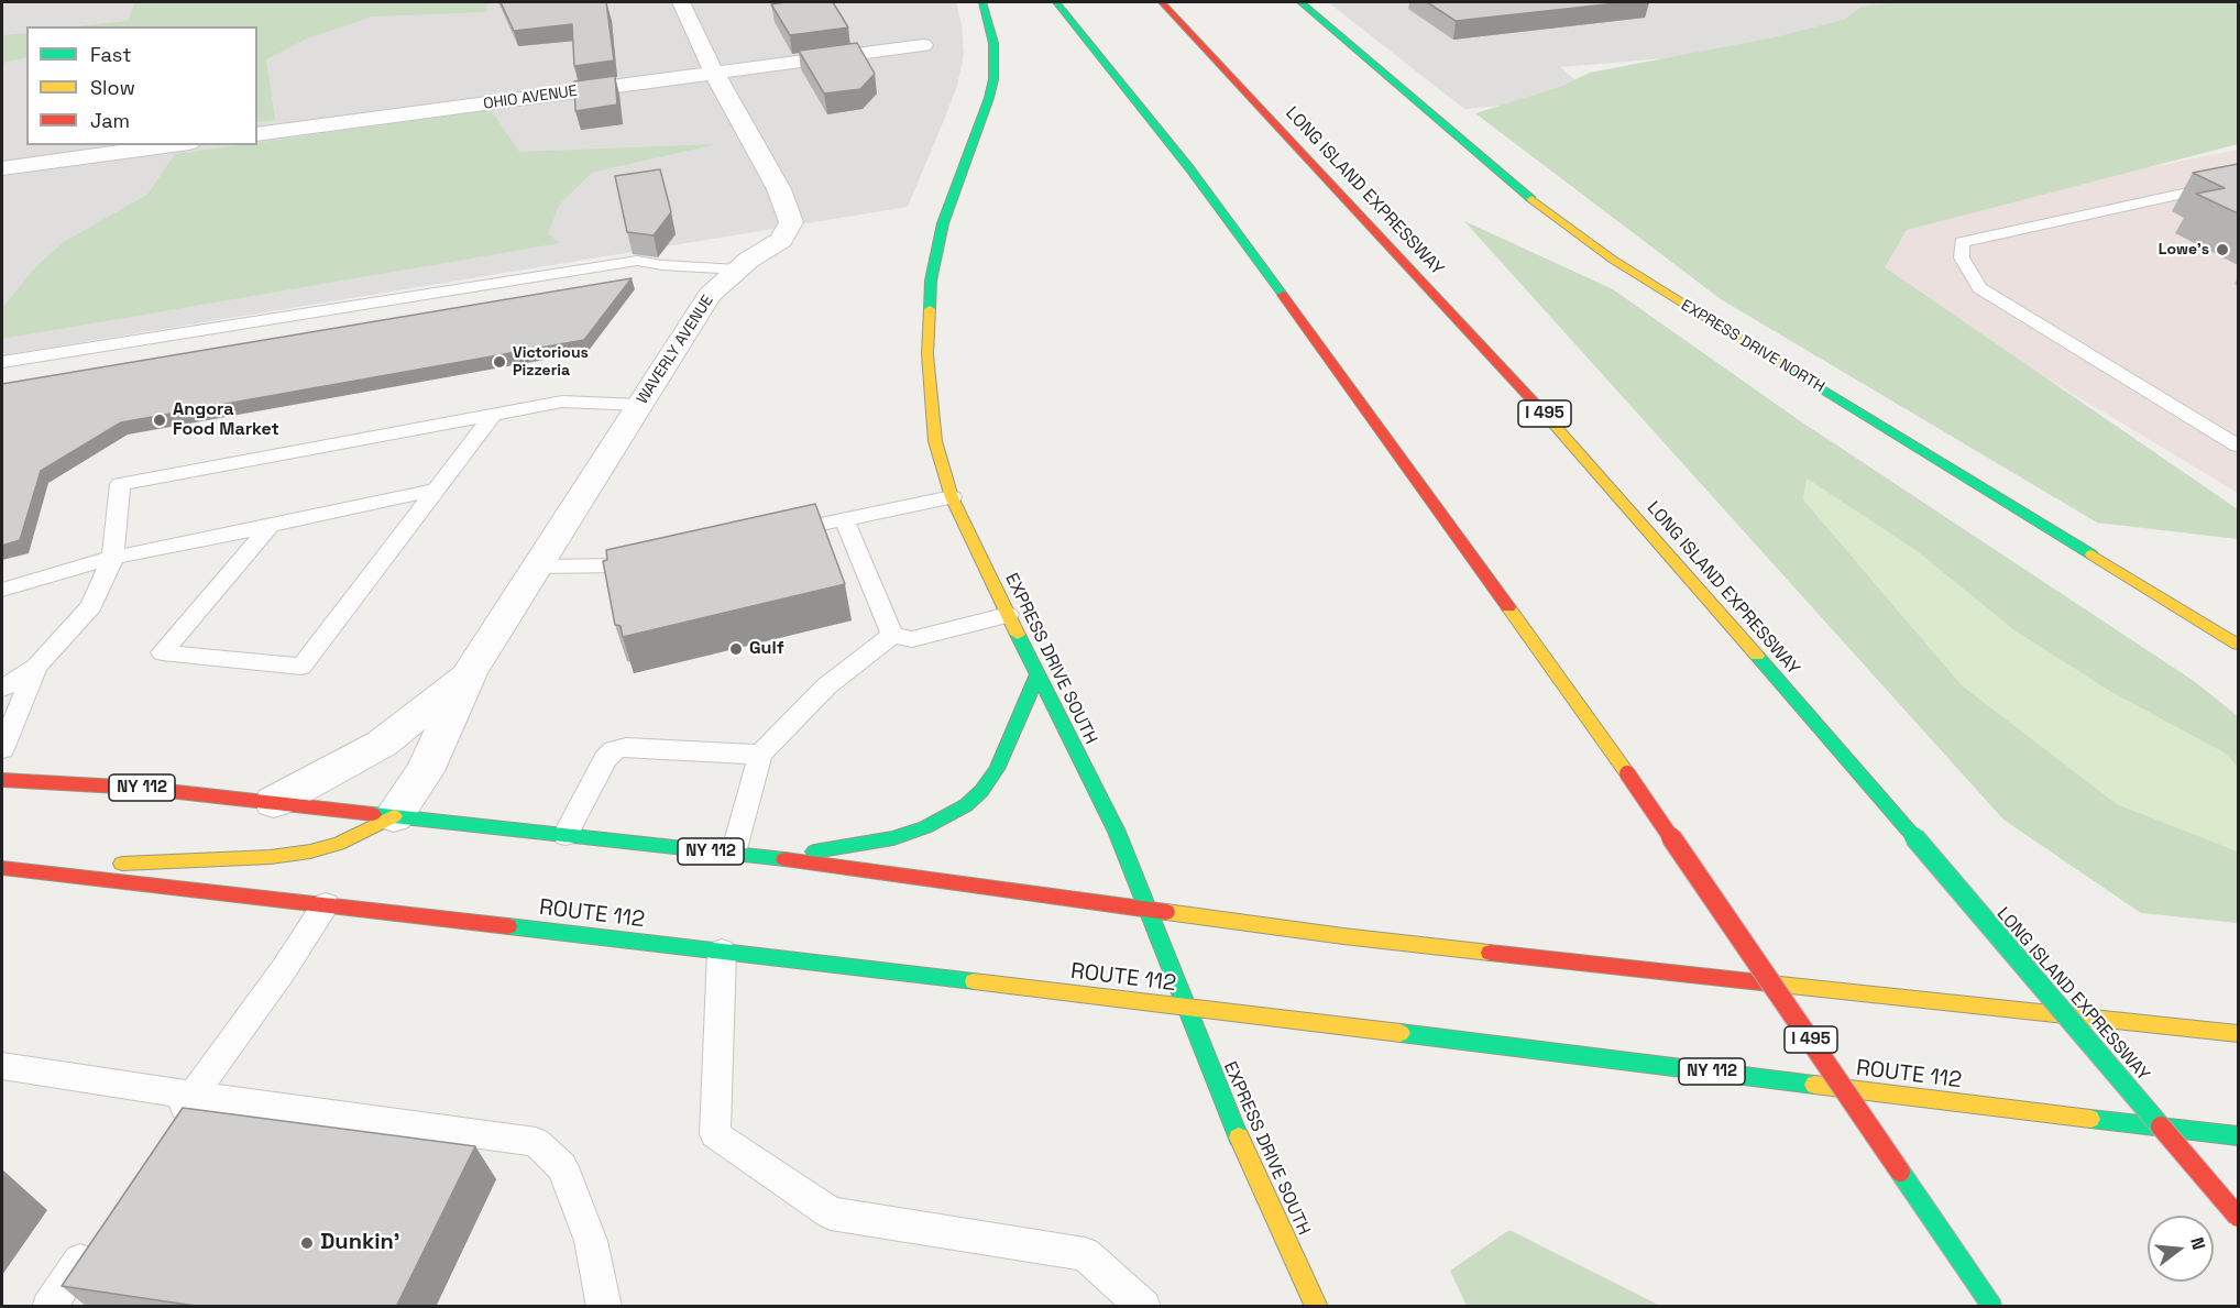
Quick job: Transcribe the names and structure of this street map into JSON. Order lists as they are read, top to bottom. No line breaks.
{"streets":{"main road":["LONG ISLAND EXPRESSWAY","EXPRESS DRIVE NORTH","I 495","EXPRESS DRIVE SOUTH","NY 112","ROUTE 112"],"street":["OHIO AVENUE","WAVERLY AVENUE"]},"crossings":[["OHIO AVENUE","WAVERLY AVENUE"],["WAVERLY AVENUE","NY 112"],["EXPRESS DRIVE SOUTH","NY 112"],["EXPRESS DRIVE SOUTH","ROUTE 112"]],"places":["Lowe's","Victorious Pizzeria","Angora Food Market","Gulf","Dunkin'"],"legend":["Fast","Slow","Jam"],"north":"right"}
